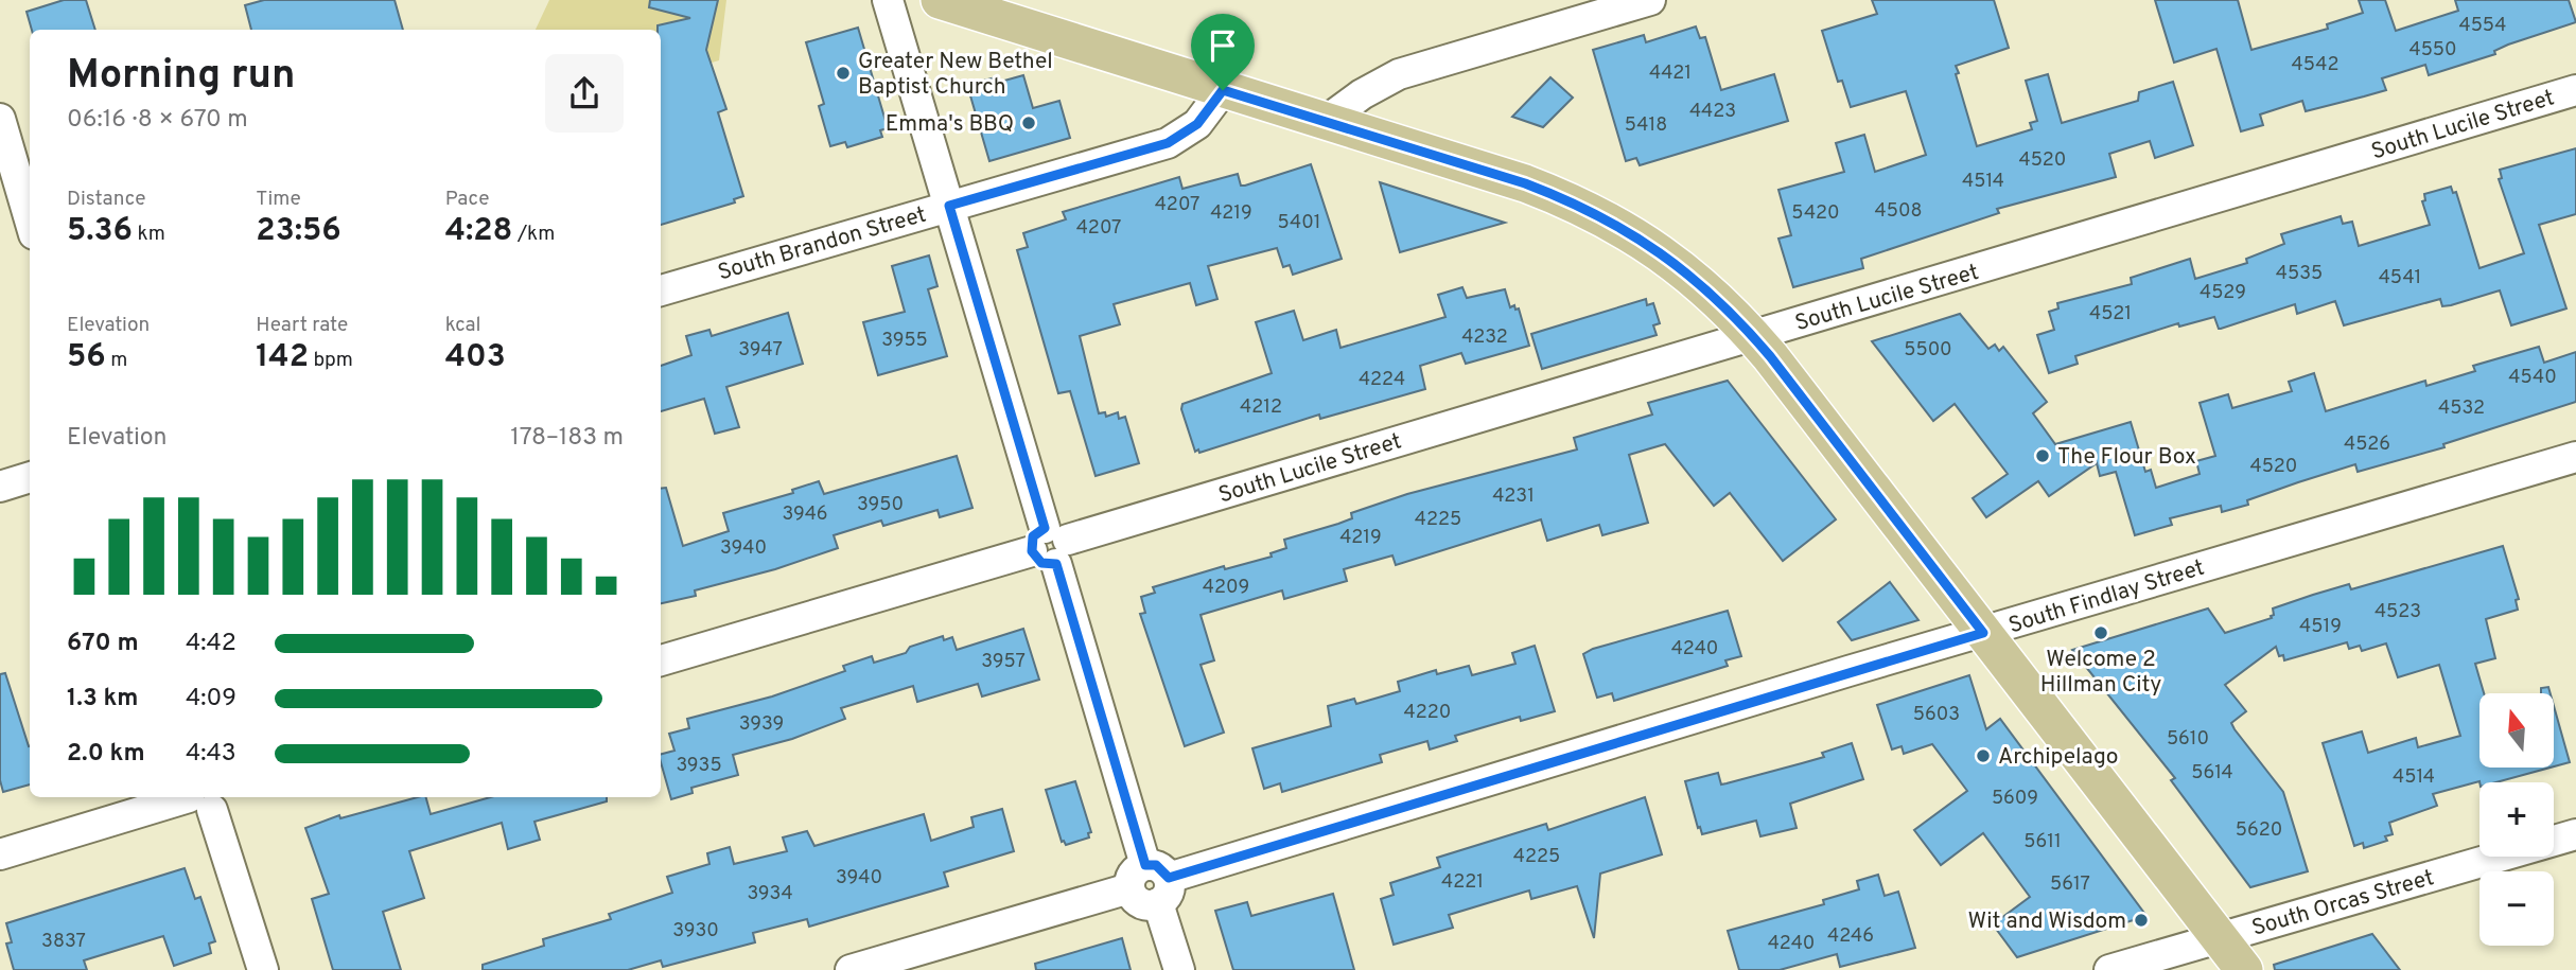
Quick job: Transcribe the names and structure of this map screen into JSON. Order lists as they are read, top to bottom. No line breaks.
{"streets":{"street":["South Lucile Street","South Brandon Street","South Findlay Street","South Orcas Street"]},"places":["Greater New Bethel Baptist Church","Emma's BBQ","The Flour Box","Welcome 2 Hillman City","Archipelago","Wit and Wisdom"],"house_numbers":["4554","4550","4542","4421","4423","5418","4520","4514","4207","4508","4219","5420","5401","4207","4535","4541","4529","4521","4232","3955","3947","5500","4540","4224","4212","4532","4526","4520","4231","3950","3946","4225","4219","3940","4209","4523","4519","4240","3957","4220","5603","3939","5610","3935","5614","4514","5609","5620","5611","4225","3940","4221","5617","3934","3930","4246","3837","4240"],"north":"top","page":{"heading":["Morning run","06:16 · 8 × 670 m"],"stats":[["Distance","5.36 km"],["Time","23:56"],["Pace","4:28 /km"],["Elevation","56 m"],["Heart rate","142 bpm"],["kcal","403"]],"chart":["Elevation","178–183 m"],"list":[{"name":"670 m","note":"4:42"},{"name":"1.3 km","note":"4:09"},{"name":"2.0 km","note":"4:43"}],"map_buttons":["+","−"]}}
